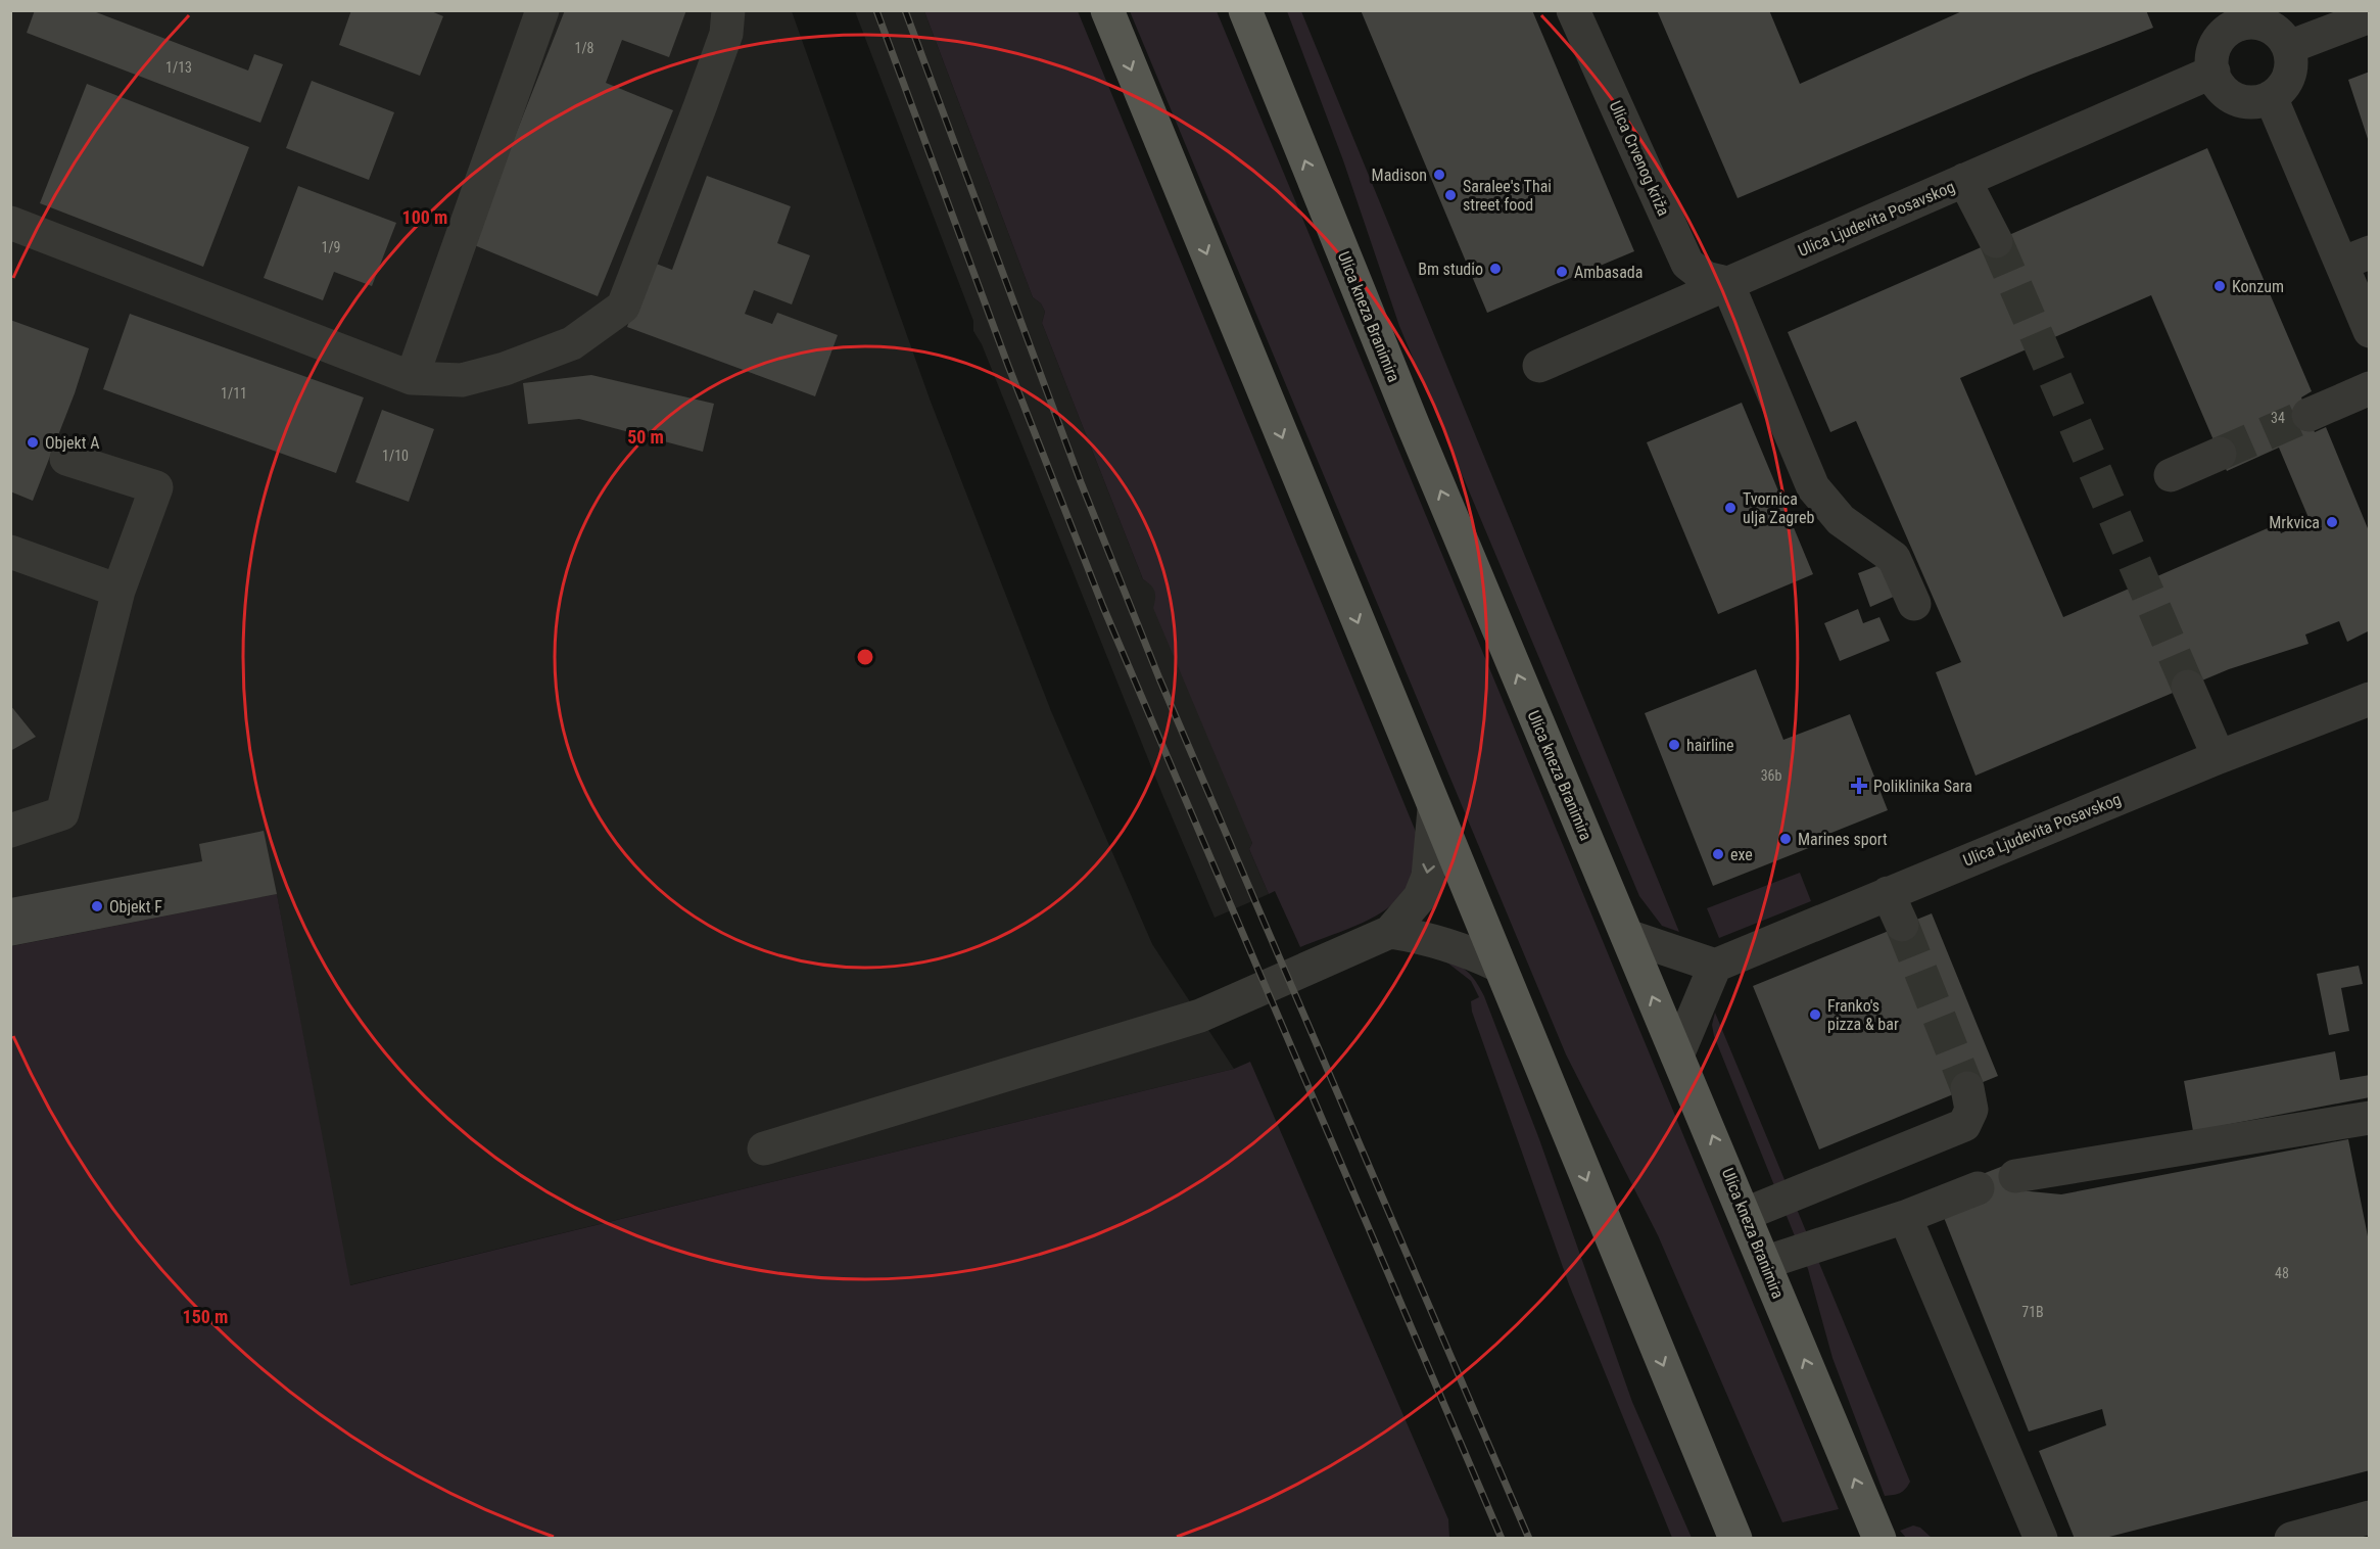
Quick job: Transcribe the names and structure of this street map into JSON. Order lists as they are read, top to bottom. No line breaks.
{"streets":{"main road":["Ulica kneza Branimira"],"street":["Ulica Crvenog križa","Ulica Ljudevita Posavskog"]},"crossings":[["Ulica Crvenog križa","Ulica Ljudevita Posavskog"]],"places":{"other":["Madison","Saralee's Thai street food","Bm studio","Ambasada","Konzum","Objekt A","Tvornica ulja Zagreb","Mrkvica","hairline","Marines sport","exe","Objekt F","Franko's pizza & bar"],"health":["Poliklinika Sara"]},"house_numbers":["1/8","1/13","1/9","1/11","34","1/10","36b","48","71B"],"rings":["100 m","50 m","150 m"]}
